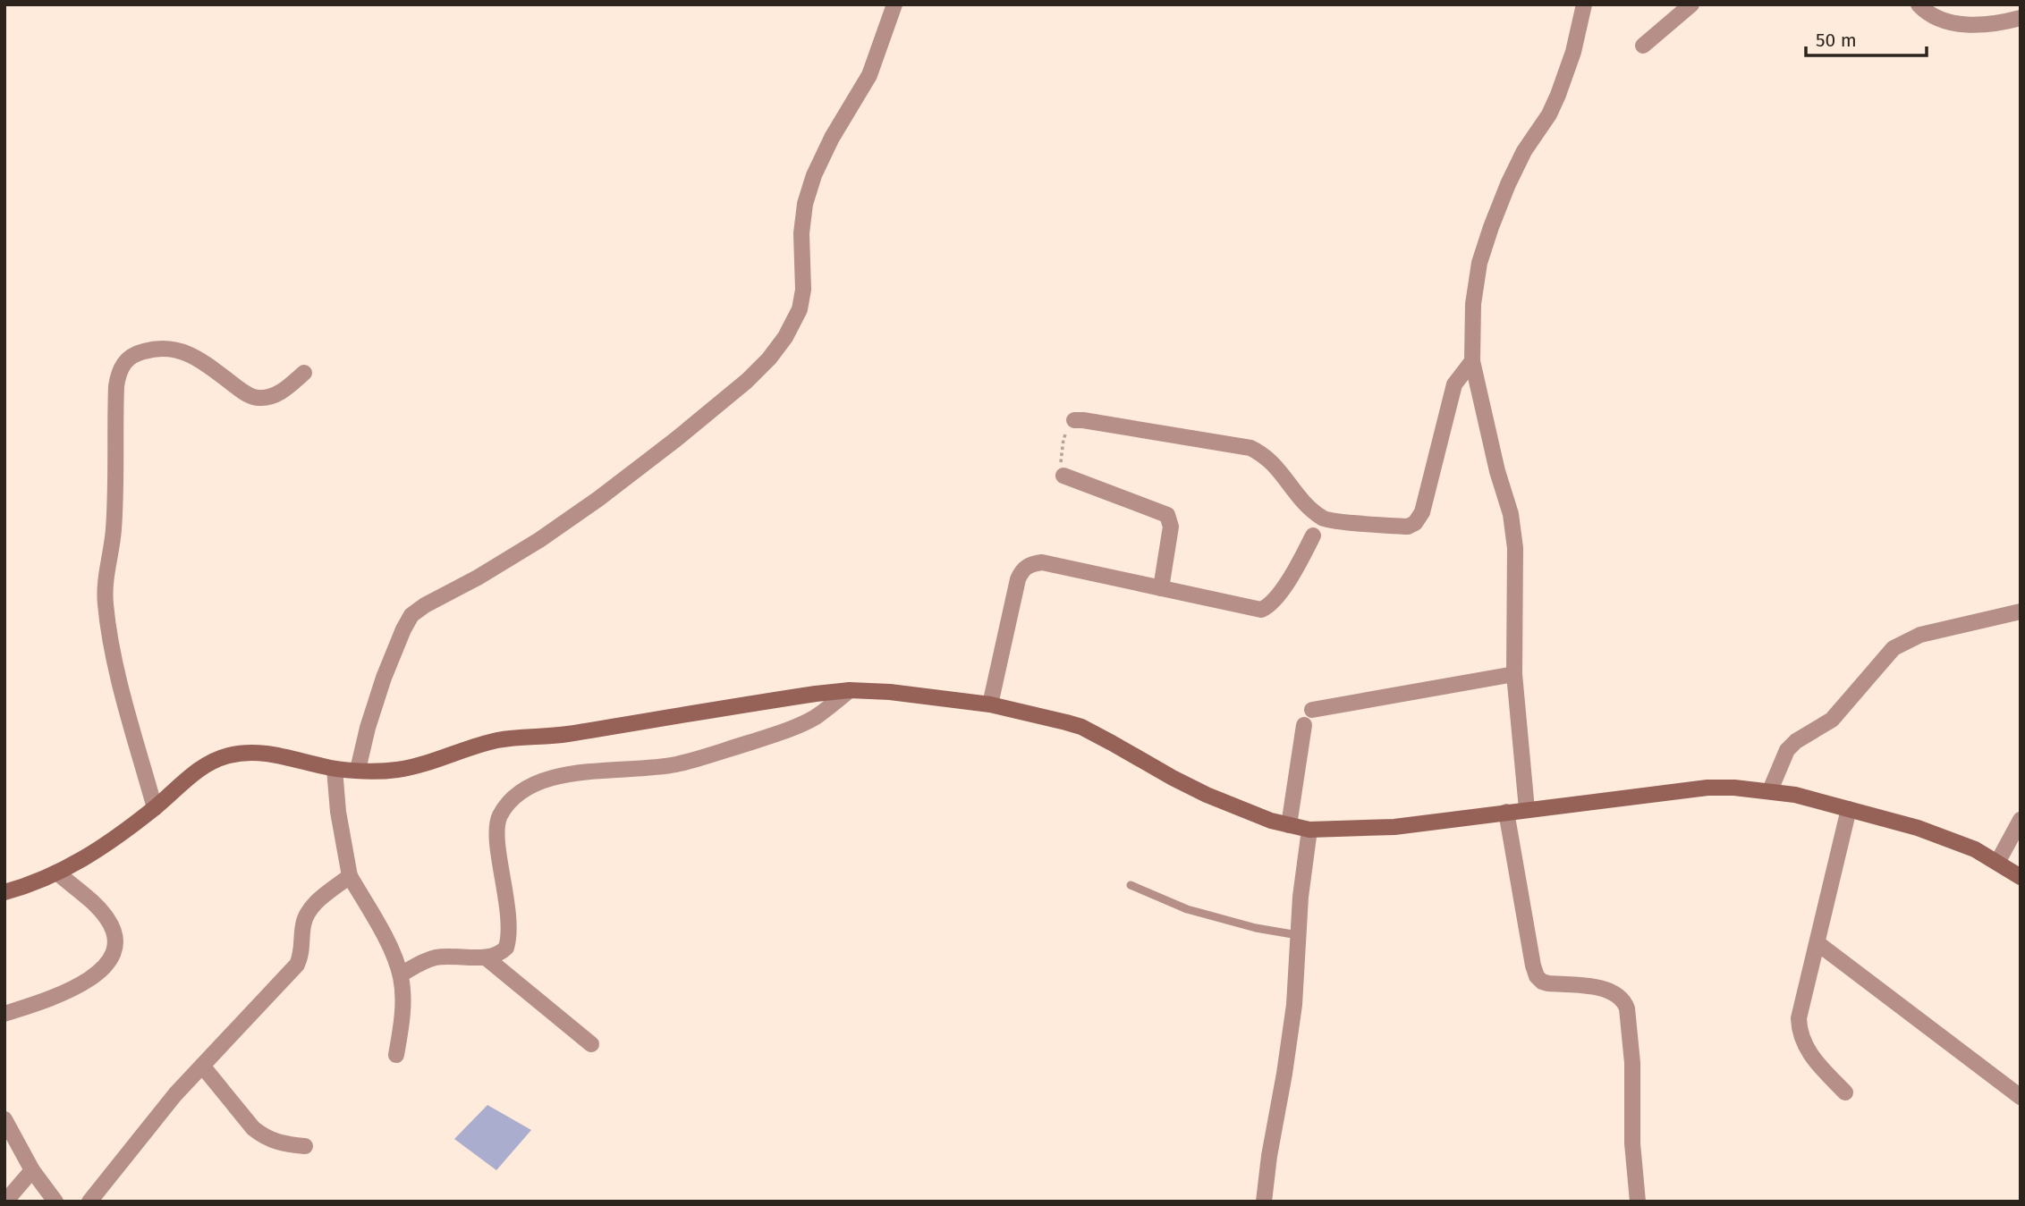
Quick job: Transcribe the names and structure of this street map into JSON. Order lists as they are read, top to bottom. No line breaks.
{"scale_bar":"50 m"}
